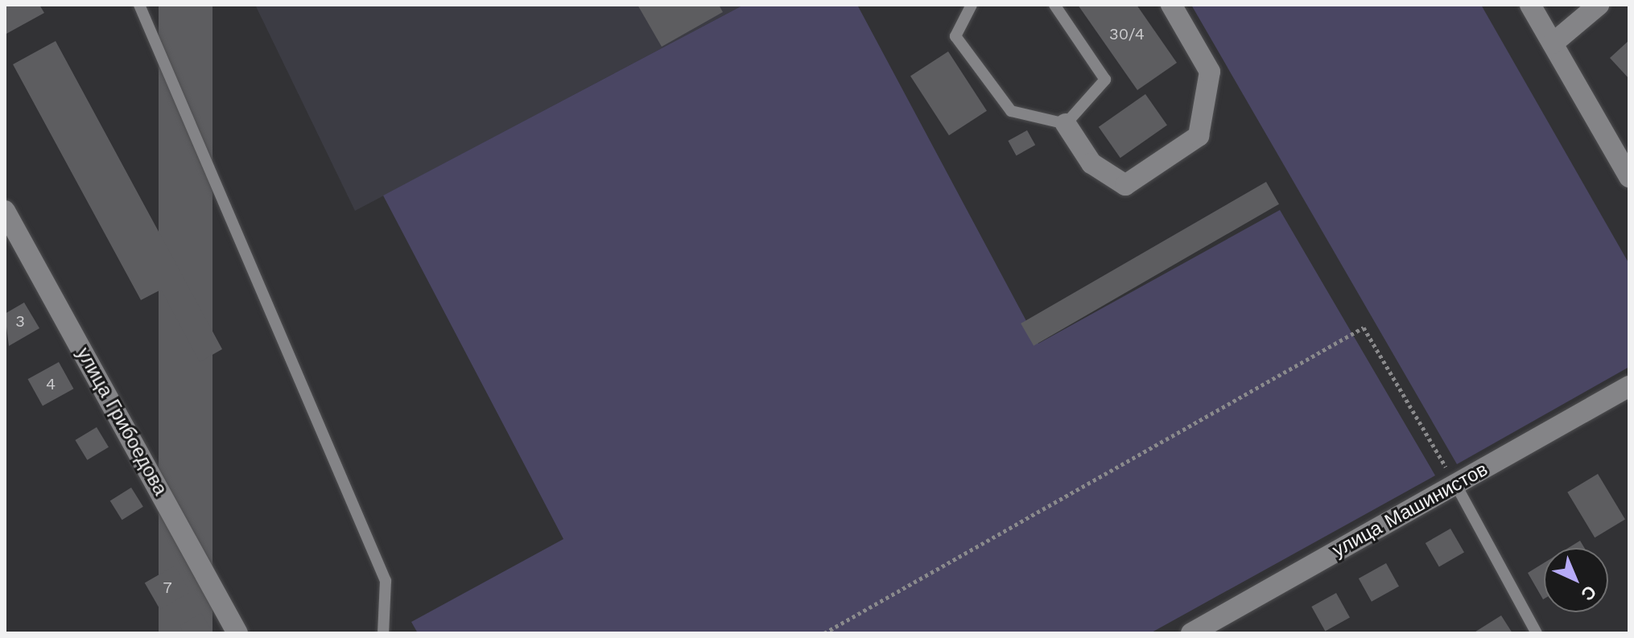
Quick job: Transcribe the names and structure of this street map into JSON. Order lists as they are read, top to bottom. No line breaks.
{"streets":{"street":["улица Грибоедова","улица Машинистов"]},"house_numbers":["30/4","3","4","7"],"north":"bottom right"}
